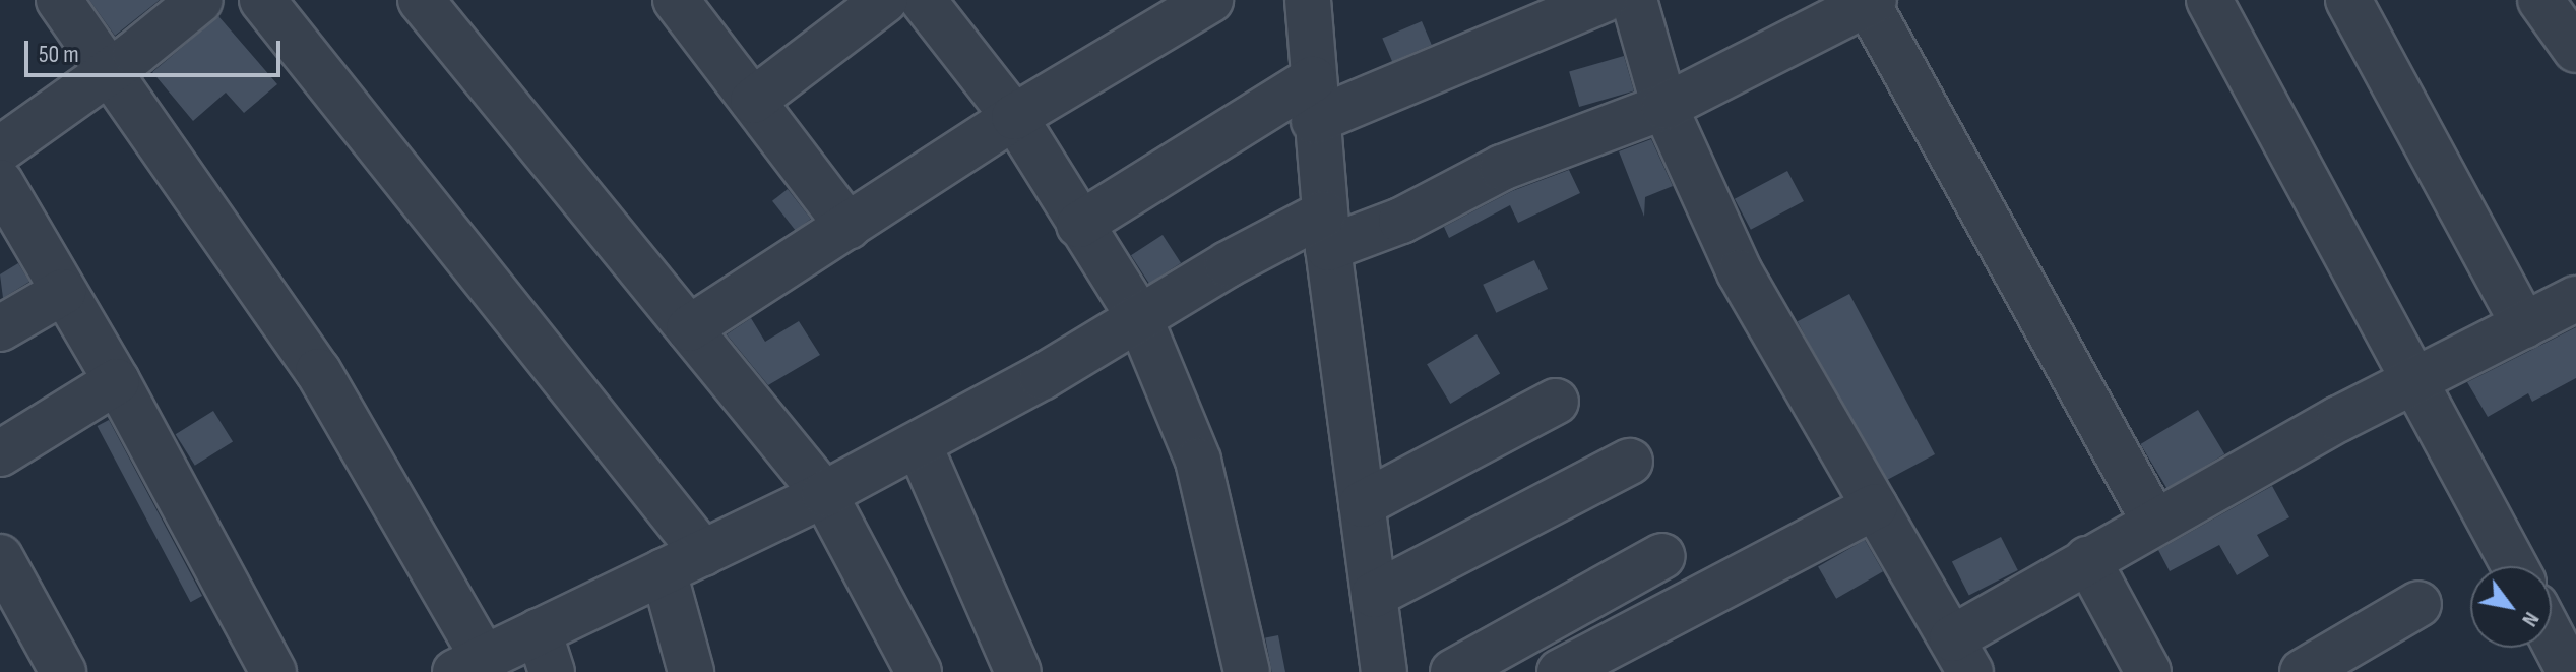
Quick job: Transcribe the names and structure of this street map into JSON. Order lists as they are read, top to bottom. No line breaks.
{"scale_bar":"50 m","north":"bottom right"}
